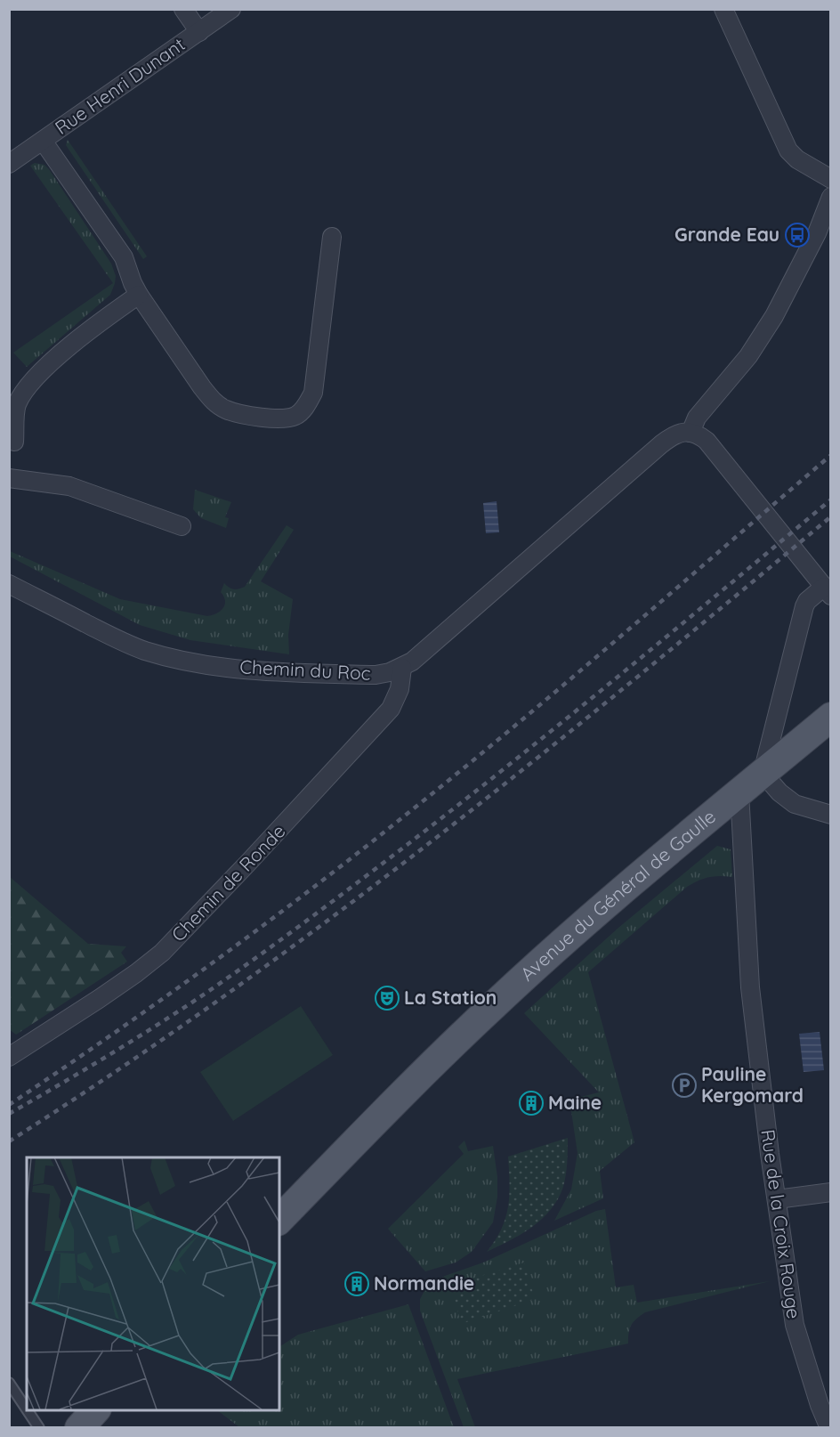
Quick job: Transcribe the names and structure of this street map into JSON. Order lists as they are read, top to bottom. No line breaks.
{"streets":{"main road":["Avenue du Général de Gaulle"],"street":["Rue Henri Dunant","Chemin du Roc","Chemin de Ronde","Rue de la Croix Rouge"]},"crossings":[["Chemin du Roc","Chemin de Ronde"],["Avenue du Général de Gaulle","Rue de la Croix Rouge"]],"places":{"bus stop":["Grande Eau"],"theatre":["La Station"],"parking":["Pauline Kergomard"],"building":["Maine","Normandie"]}}
